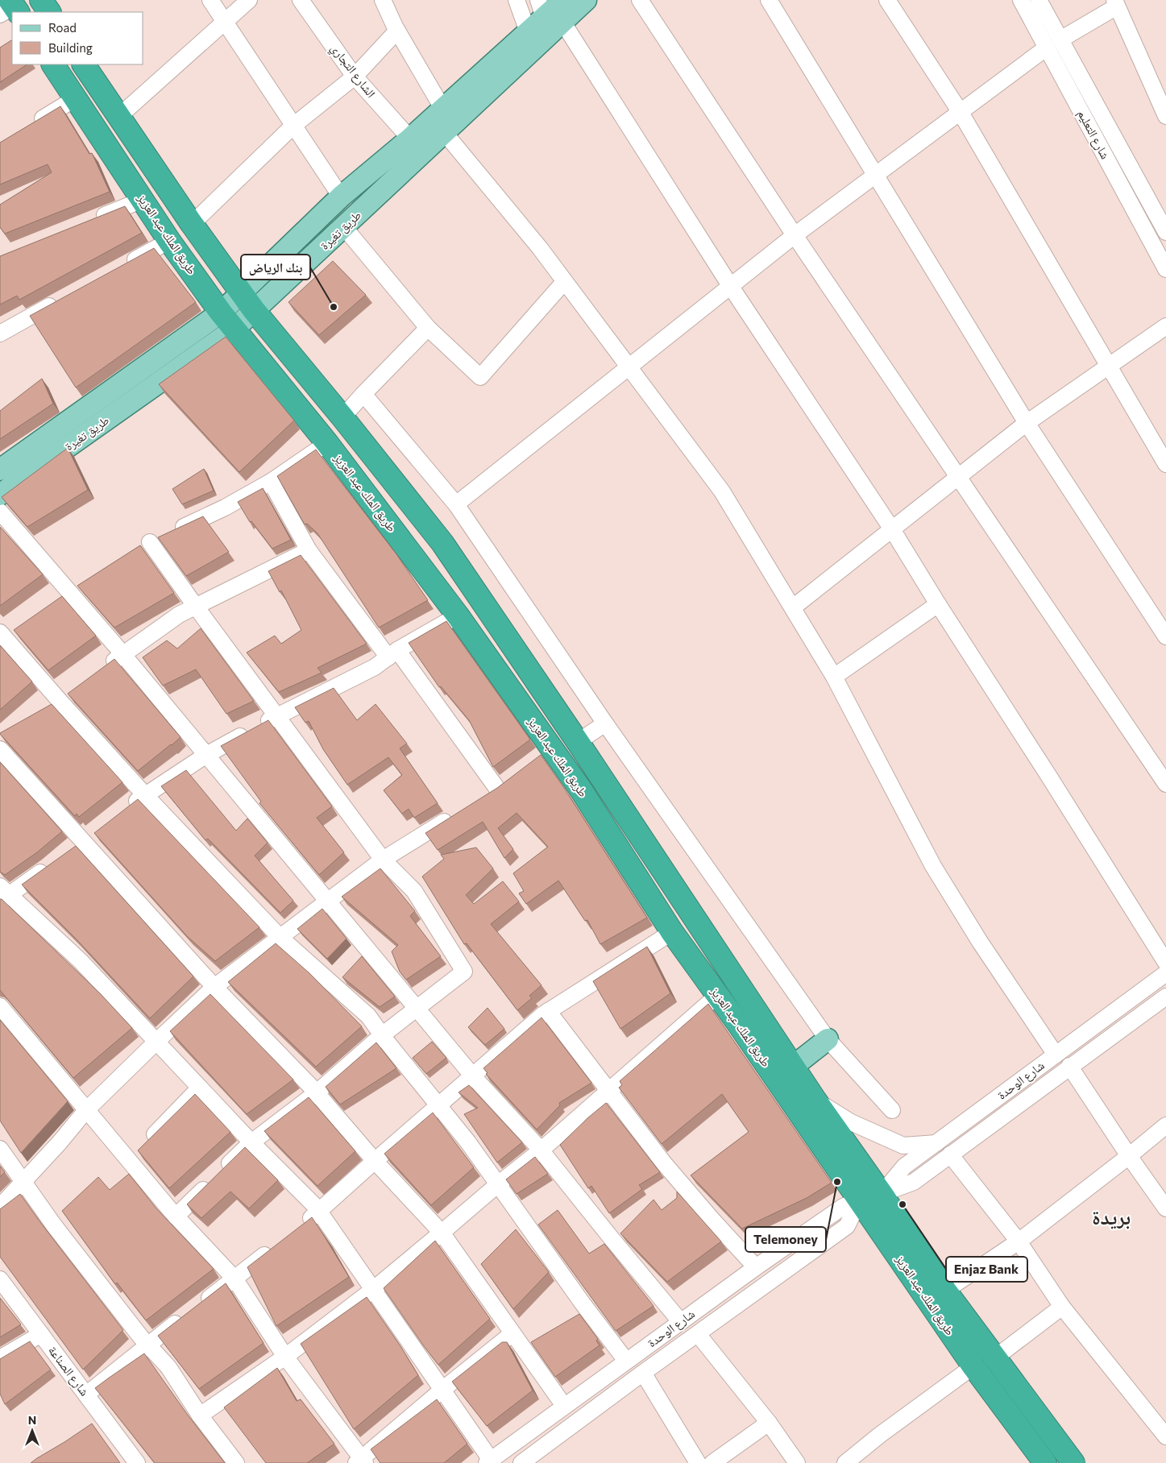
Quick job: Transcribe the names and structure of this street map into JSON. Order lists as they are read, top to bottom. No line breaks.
{"streets":{"highway":["طريق الملك عبد العزيز"],"main road":["طريق تغيرة"],"street":["الشارع التجاري","شارع التعليم","شارع الوحدة","شارع الصناعة"]},"crossings":[["الشارع التجاري","طريق تغيرة"],["طريق تغيرة","طريق الملك عبد العزيز"],["طريق الملك عبد العزيز","شارع الوحدة"]],"districts":["بريدة"],"places":["بنك الرياض","Telemoney","Enjaz Bank"],"legend":["Road","Building"],"north":"top"}
